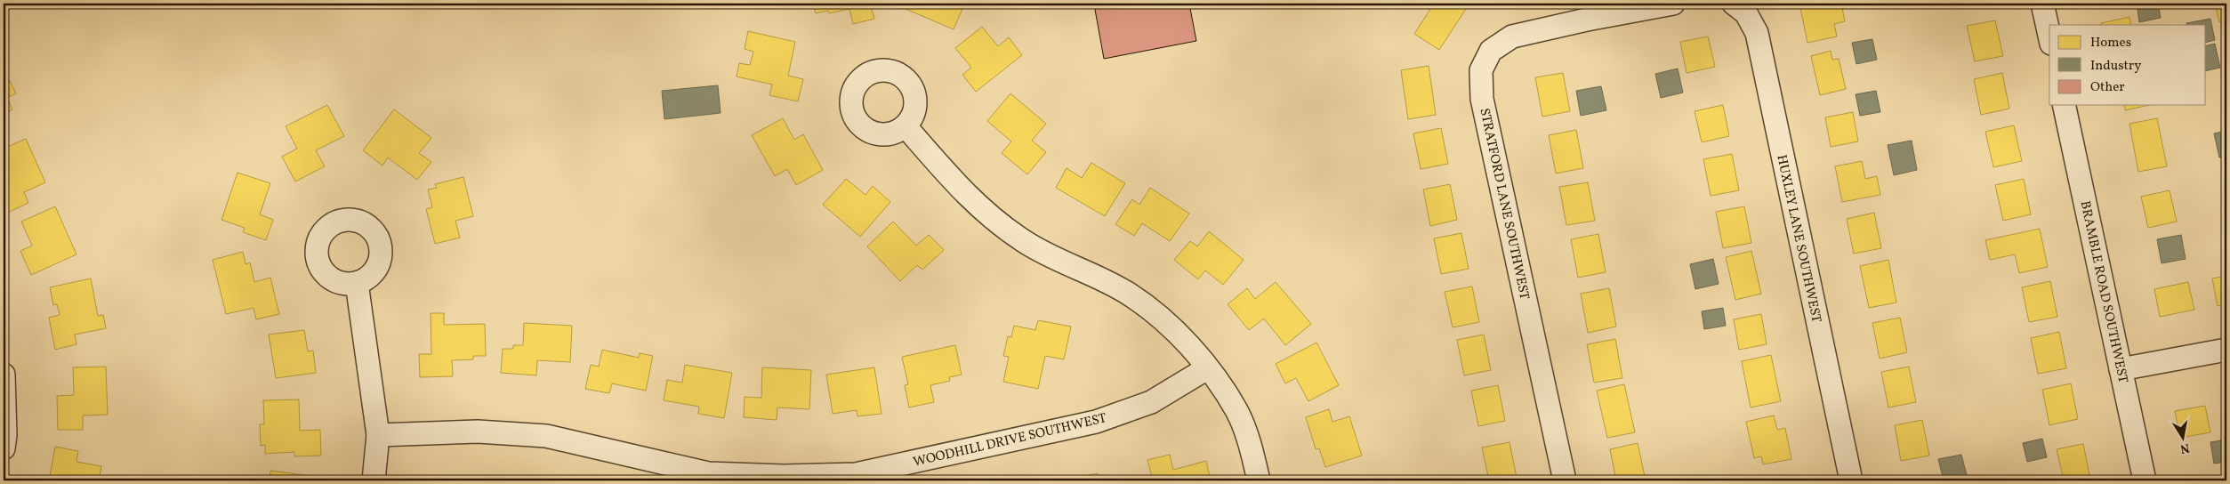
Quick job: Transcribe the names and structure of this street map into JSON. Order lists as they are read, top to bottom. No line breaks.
{"streets":{"street":["STRATFORD LANE SOUTHWEST","HUXLEY LANE SOUTHWEST","BRAMBLE ROAD SOUTHWEST","WOODHILL DRIVE SOUTHWEST"]},"legend":["Homes","Industry","Other"],"north":"bottom"}
